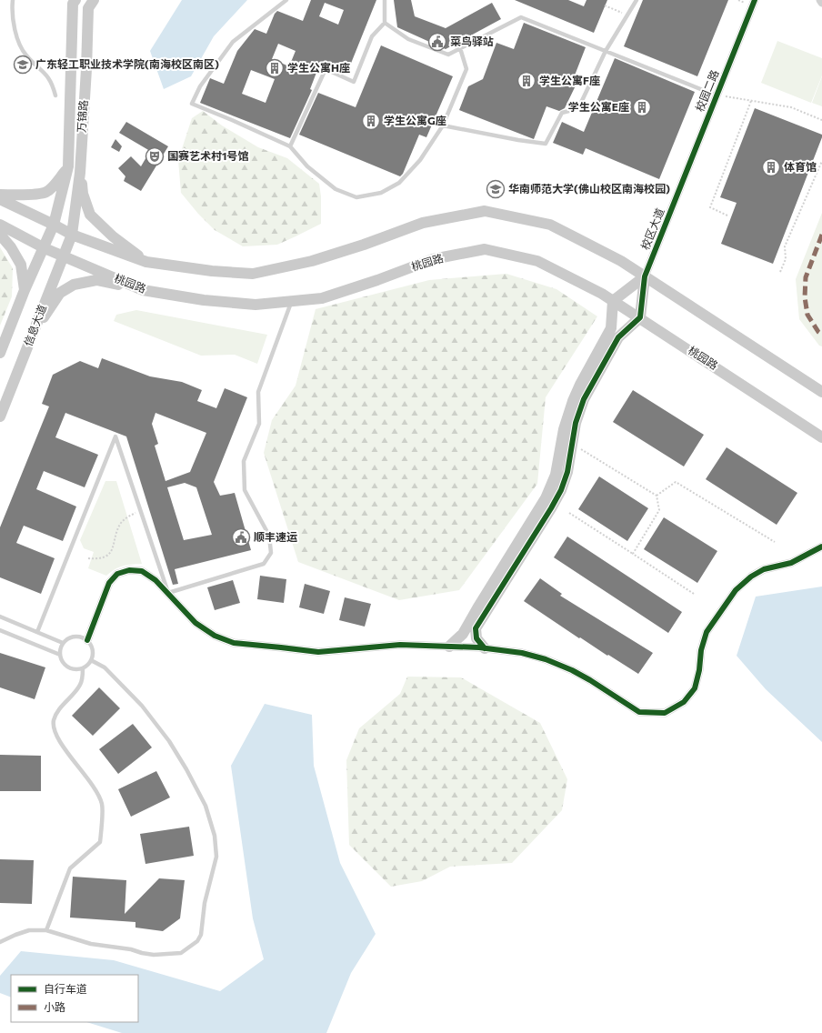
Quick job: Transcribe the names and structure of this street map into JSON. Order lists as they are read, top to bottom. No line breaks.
{"streets":{"main road":["万锦路","桃园路","信息大道"],"street":["校园二路","校区大道"]},"crossings":[["校园二路","校区大道"],["万锦路","信息大道"],["桃园路","信息大道"]],"places":{"public building":["菜鸟驿站","顺丰速运"],"school or university":["广东轻工职业技术学院(南海校区南区)","华南师范大学(佛山校区南海校园)"],"building":["学生公寓H座","学生公寓F座","学生公寓E座","学生公寓G座","体育馆"],"theatre":["国赛艺术村1号馆"]},"legend":["自行车道","小路"]}
